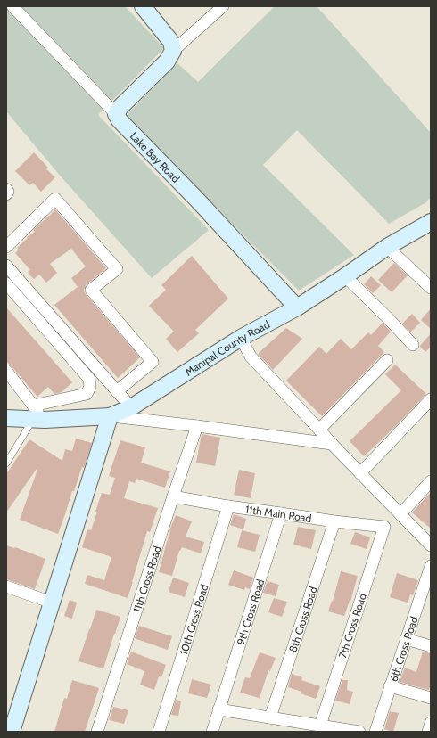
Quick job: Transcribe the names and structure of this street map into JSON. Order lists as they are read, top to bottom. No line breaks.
{"streets":{"street":["Lake Bay Road","Manipal County Road","11th Main Road","11th Cross Road","9th Cross Road","10th Cross Road","8th Cross Road","7th Cross Road","6th Cross Road"]},"crossings":[["Lake Bay Road","Manipal County Road"],["11th Main Road","11th Cross Road"],["11th Main Road","9th Cross Road"],["11th Main Road","10th Cross Road"],["11th Main Road","8th Cross Road"],["11th Main Road","7th Cross Road"]]}
